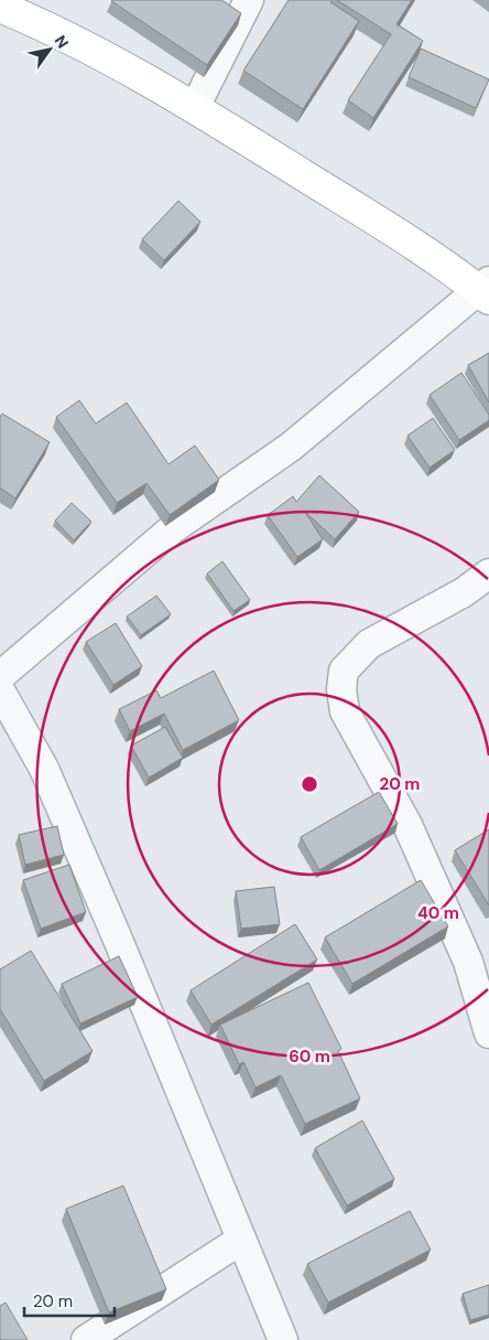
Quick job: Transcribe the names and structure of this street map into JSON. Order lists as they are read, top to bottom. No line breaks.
{"scale_bar":"20 m","north":"top right","rings":["20 m","40 m","60 m"]}
